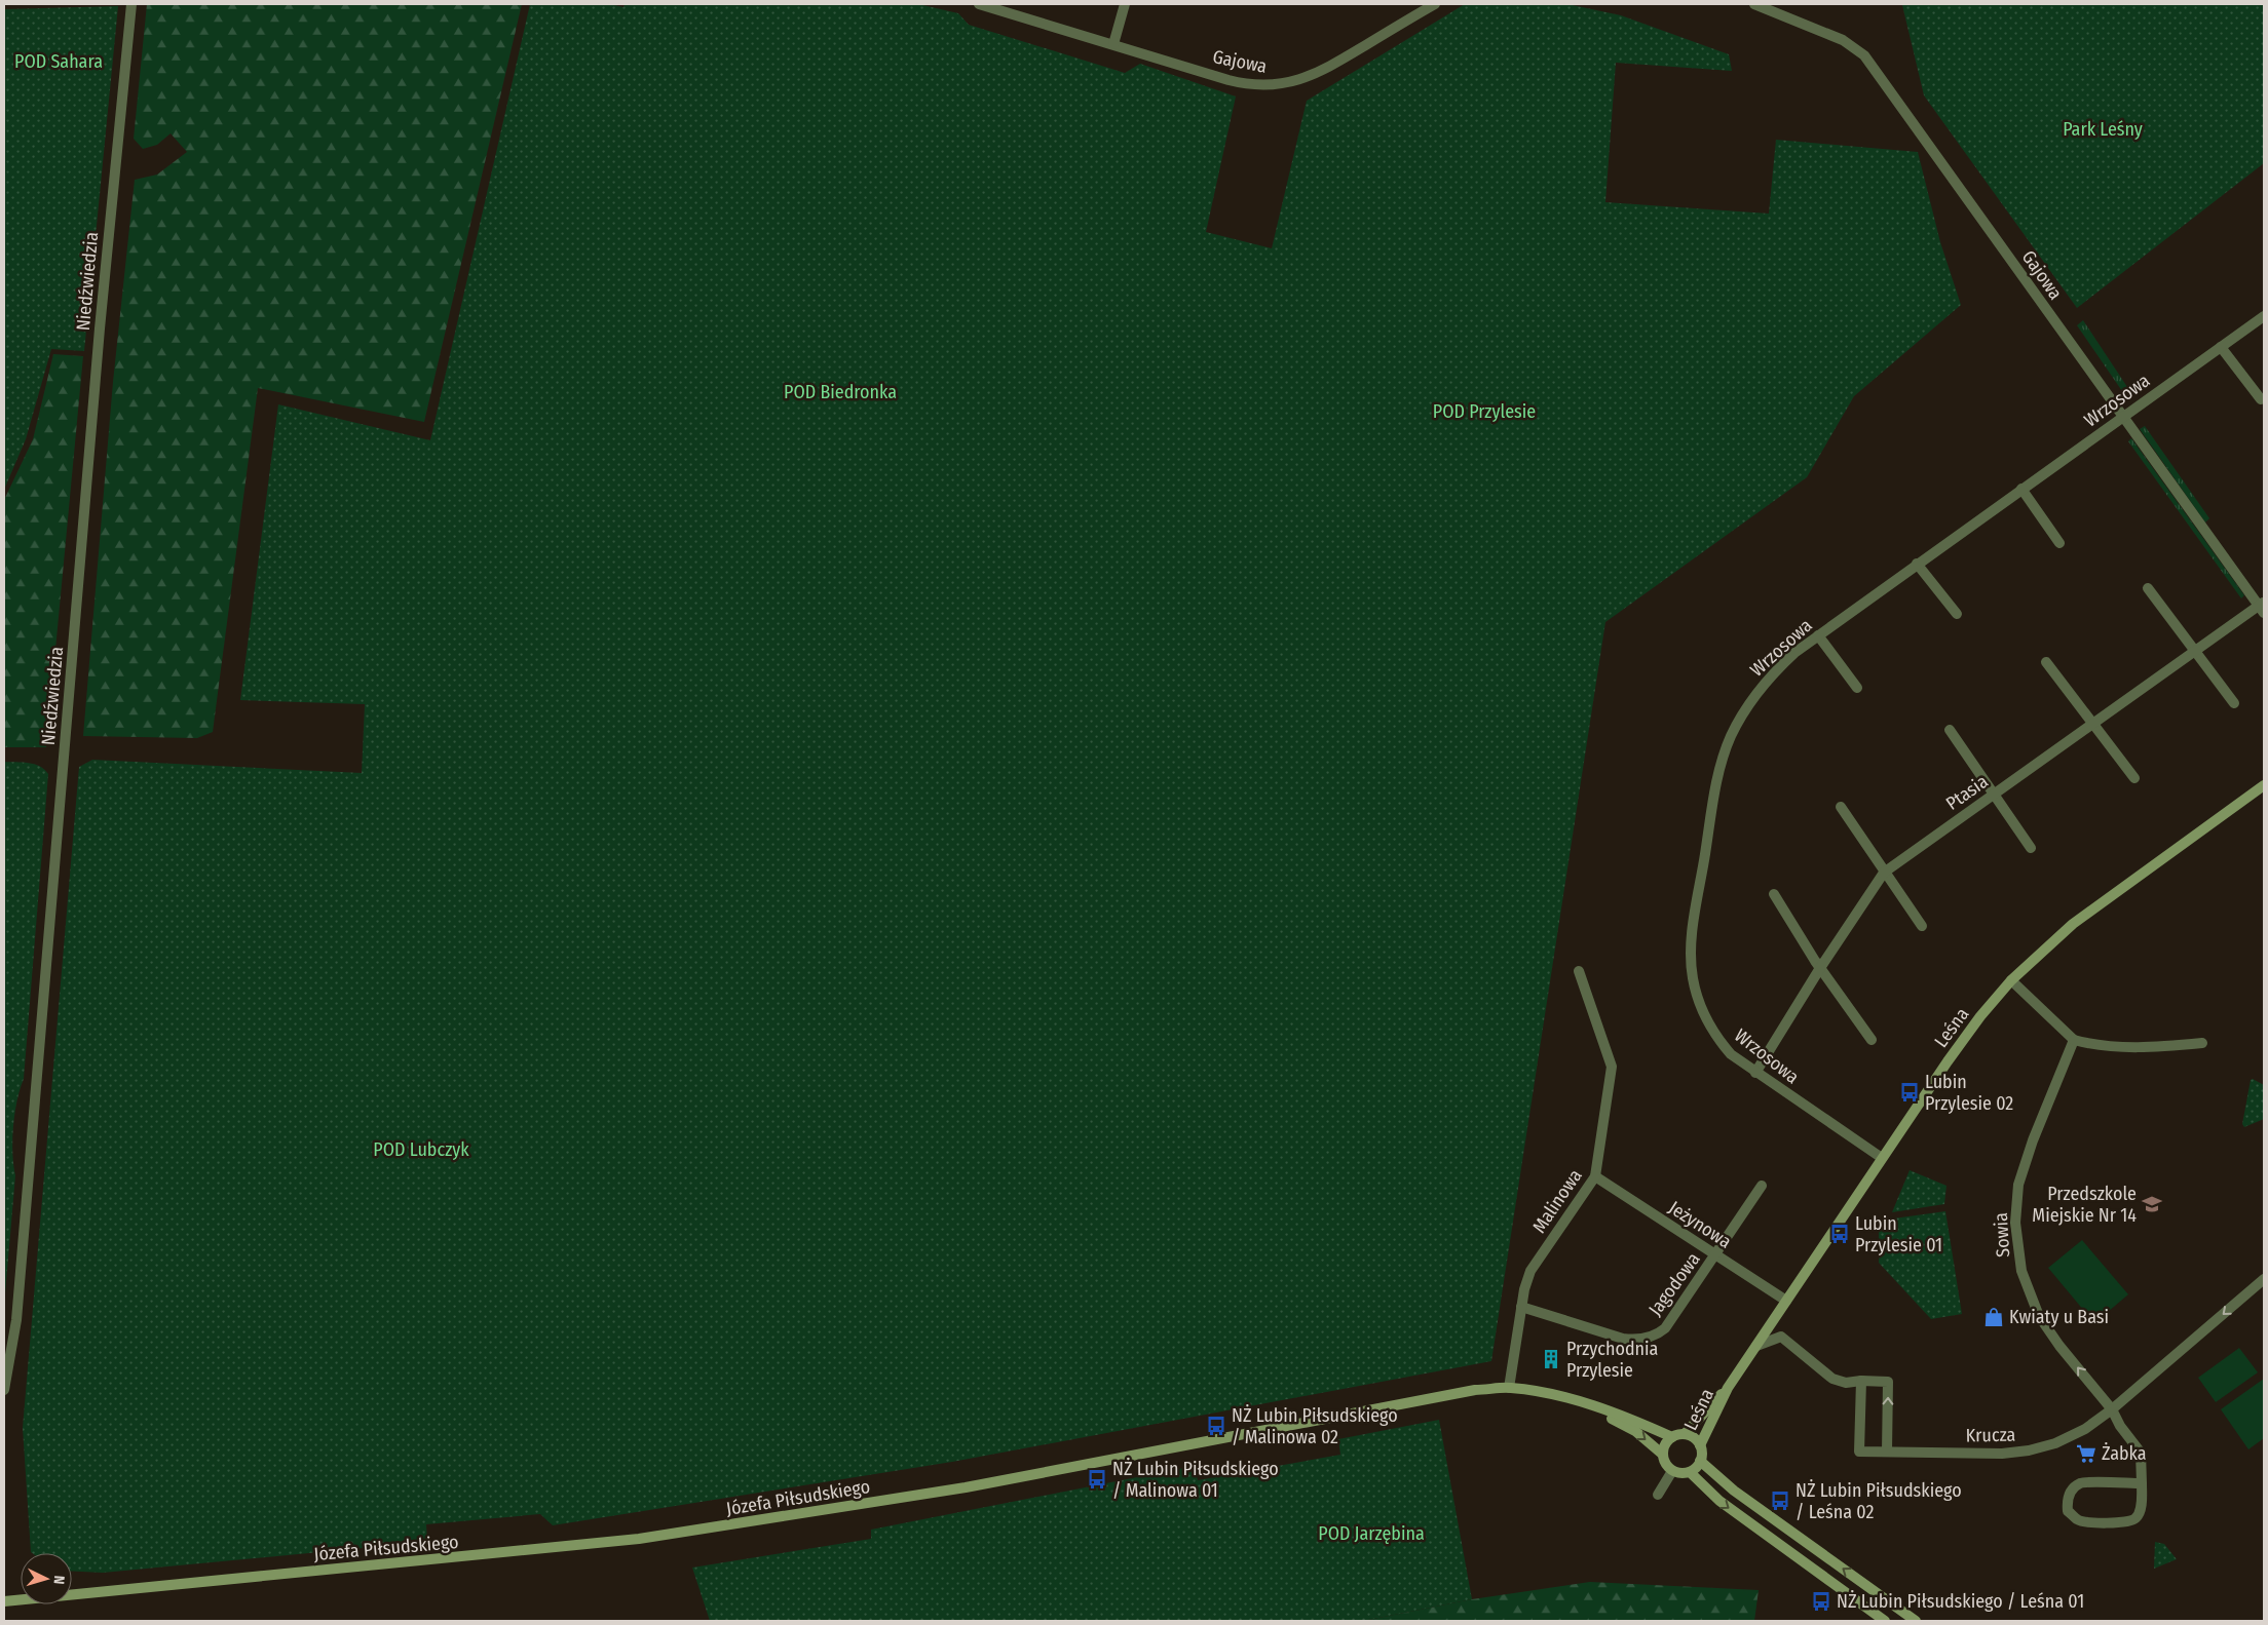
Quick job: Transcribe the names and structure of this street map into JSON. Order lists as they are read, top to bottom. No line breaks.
{"streets":{"street":["Gajowa","Niedźwiedzia","Wrzosowa","Ptasia","Leśna","Malinowa","Jeżynowa","Sowia","Jagodowa","Krucza","Józefa Piłsudskiego"]},"crossings":[["Gajowa","Wrzosowa"],["Gajowa","Ptasia"],["Wrzosowa","Ptasia"],["Wrzosowa","Leśna"],["Leśna","Jeżynowa"],["Leśna","Józefa Piłsudskiego"],["Malinowa","Jeżynowa"],["Malinowa","Jagodowa"],["Malinowa","Józefa Piłsudskiego"],["Jeżynowa","Jagodowa"],["Sowia","Krucza"]],"one_way":["Sowia","Krucza"],"parks":["POD Sahara","Park Leśny","POD Biedronka","POD Przylesie","POD Lubczyk","POD Jarzębina"],"places":{"bus stop":["Lubin Przylesie 02","Lubin Przylesie 01","NŻ Lubin Piłsudskiego / Malinowa 02","NŻ Lubin Piłsudskiego / Malinowa 01","NŻ Lubin Piłsudskiego / Leśna 02","NŻ Lubin Piłsudskiego / Leśna 01"],"school or university":["Przedszkole Miejskie Nr 14"],"shop":["Kwiaty u Basi"],"building":["Przychodnia Przylesie"],"supermarket":["Żabka"]},"north":"right"}
